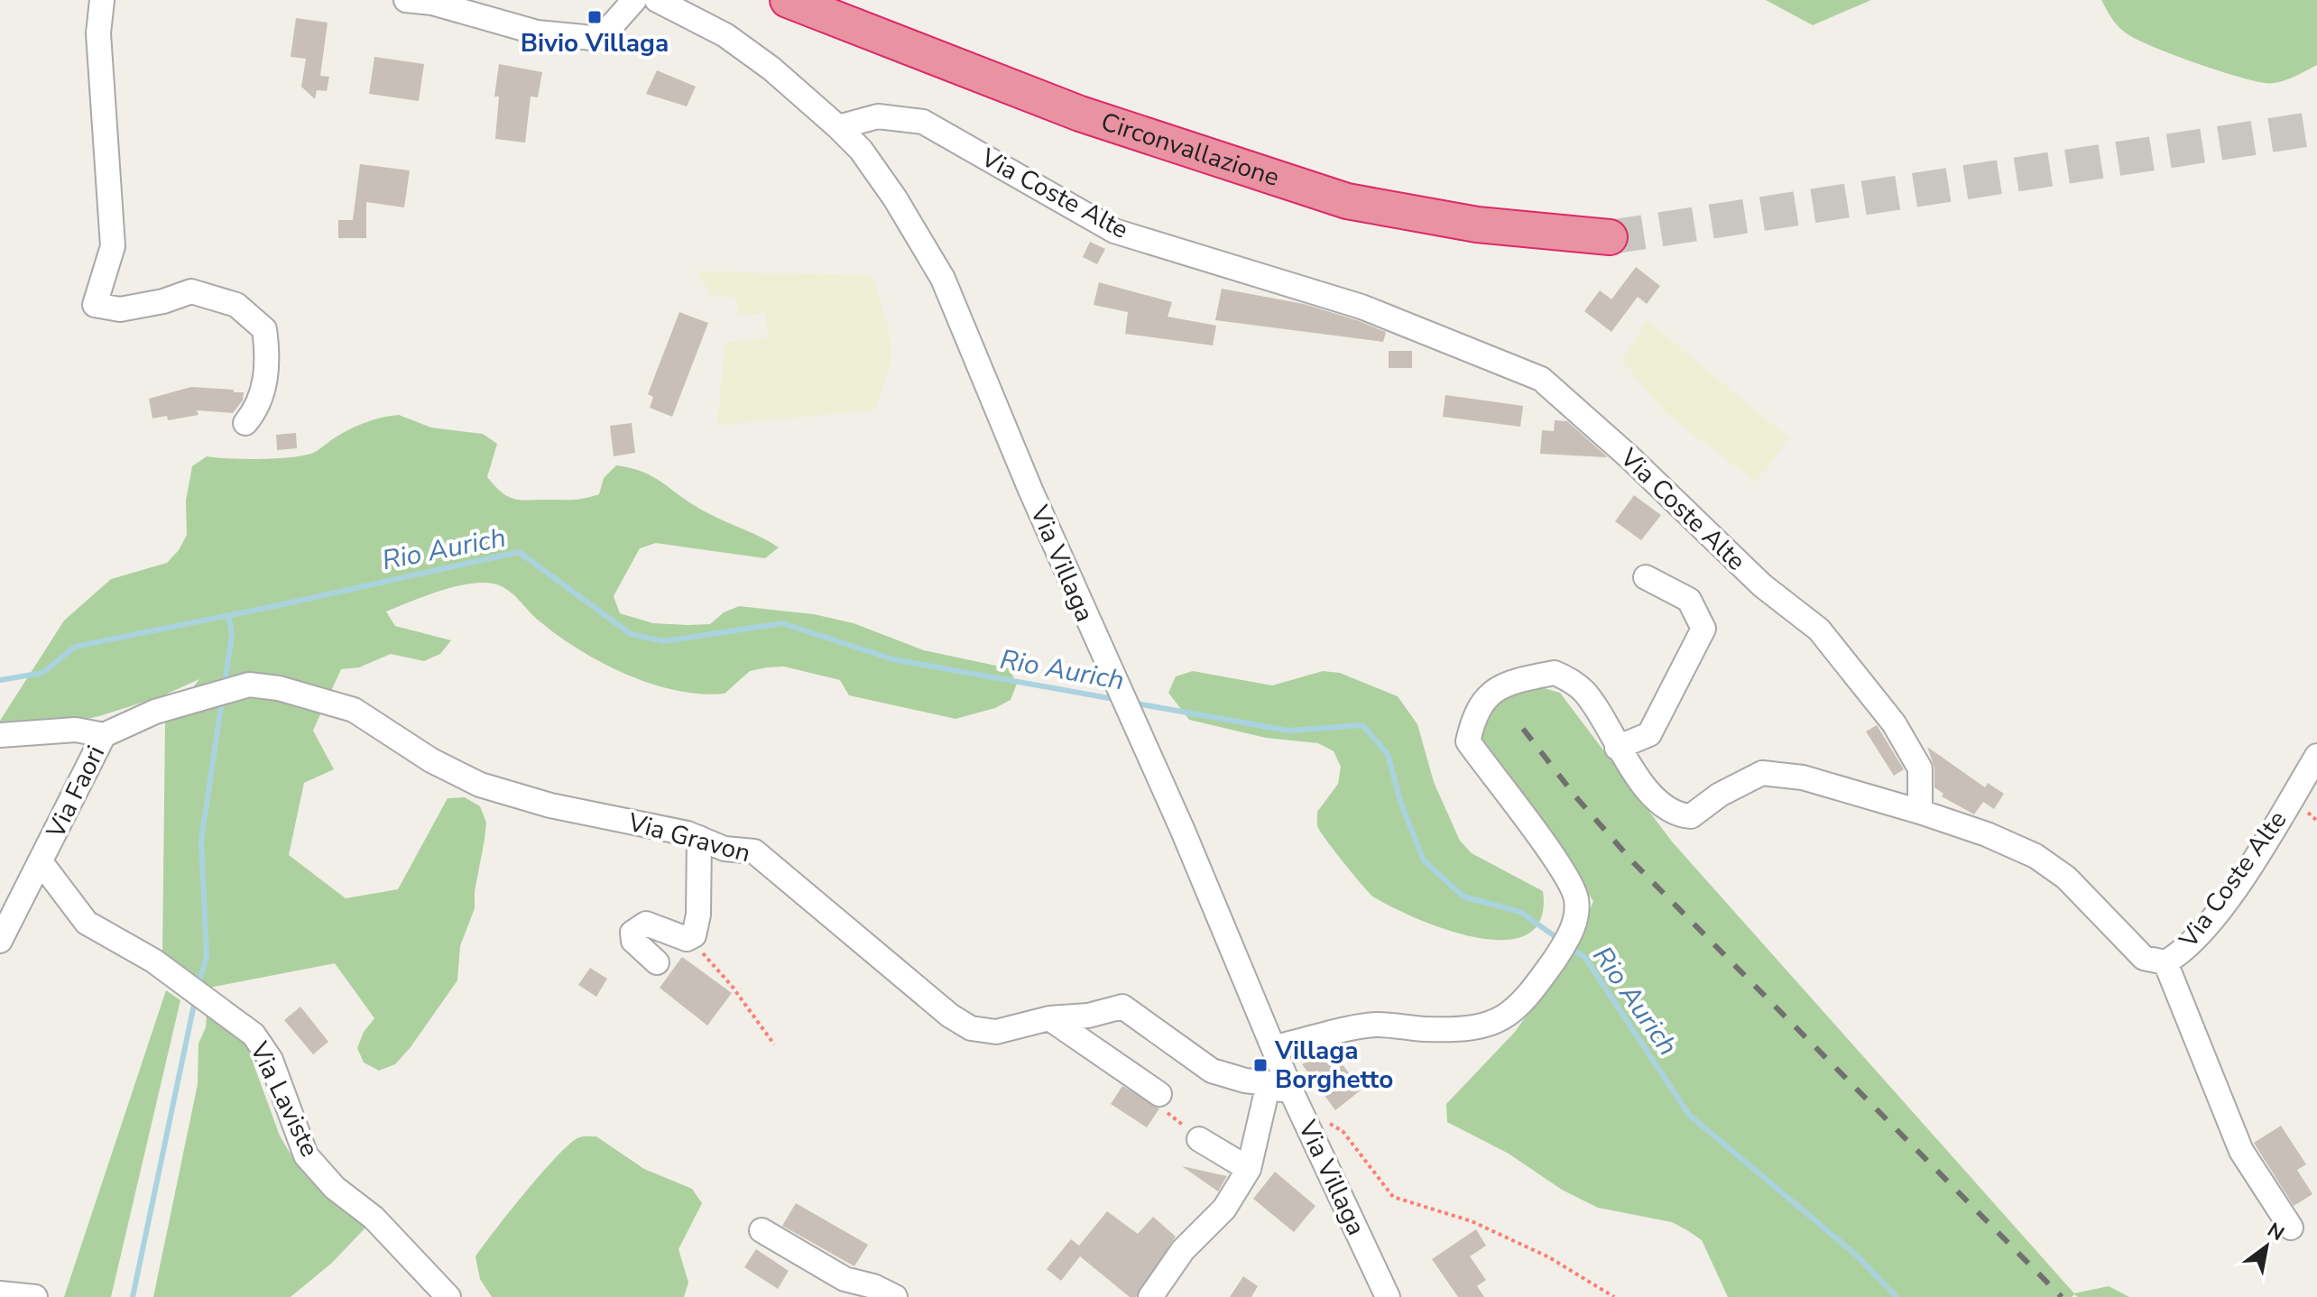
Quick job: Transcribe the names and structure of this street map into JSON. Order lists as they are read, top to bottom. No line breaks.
{"streets":{"highway":["Circonvallazione"],"street":["Via Coste Alte","Via Villaga","Via Faori","Via Gravon","Via Laviste"]},"crossings":[["Via Coste Alte","Via Villaga"],["Via Villaga","Via Gravon"],["Via Faori","Via Gravon"],["Via Faori","Via Laviste"]],"water":["Rio Aurich"],"places":{"transit":["Bivio Villaga","Villaga Borghetto"]},"north":"top right"}
